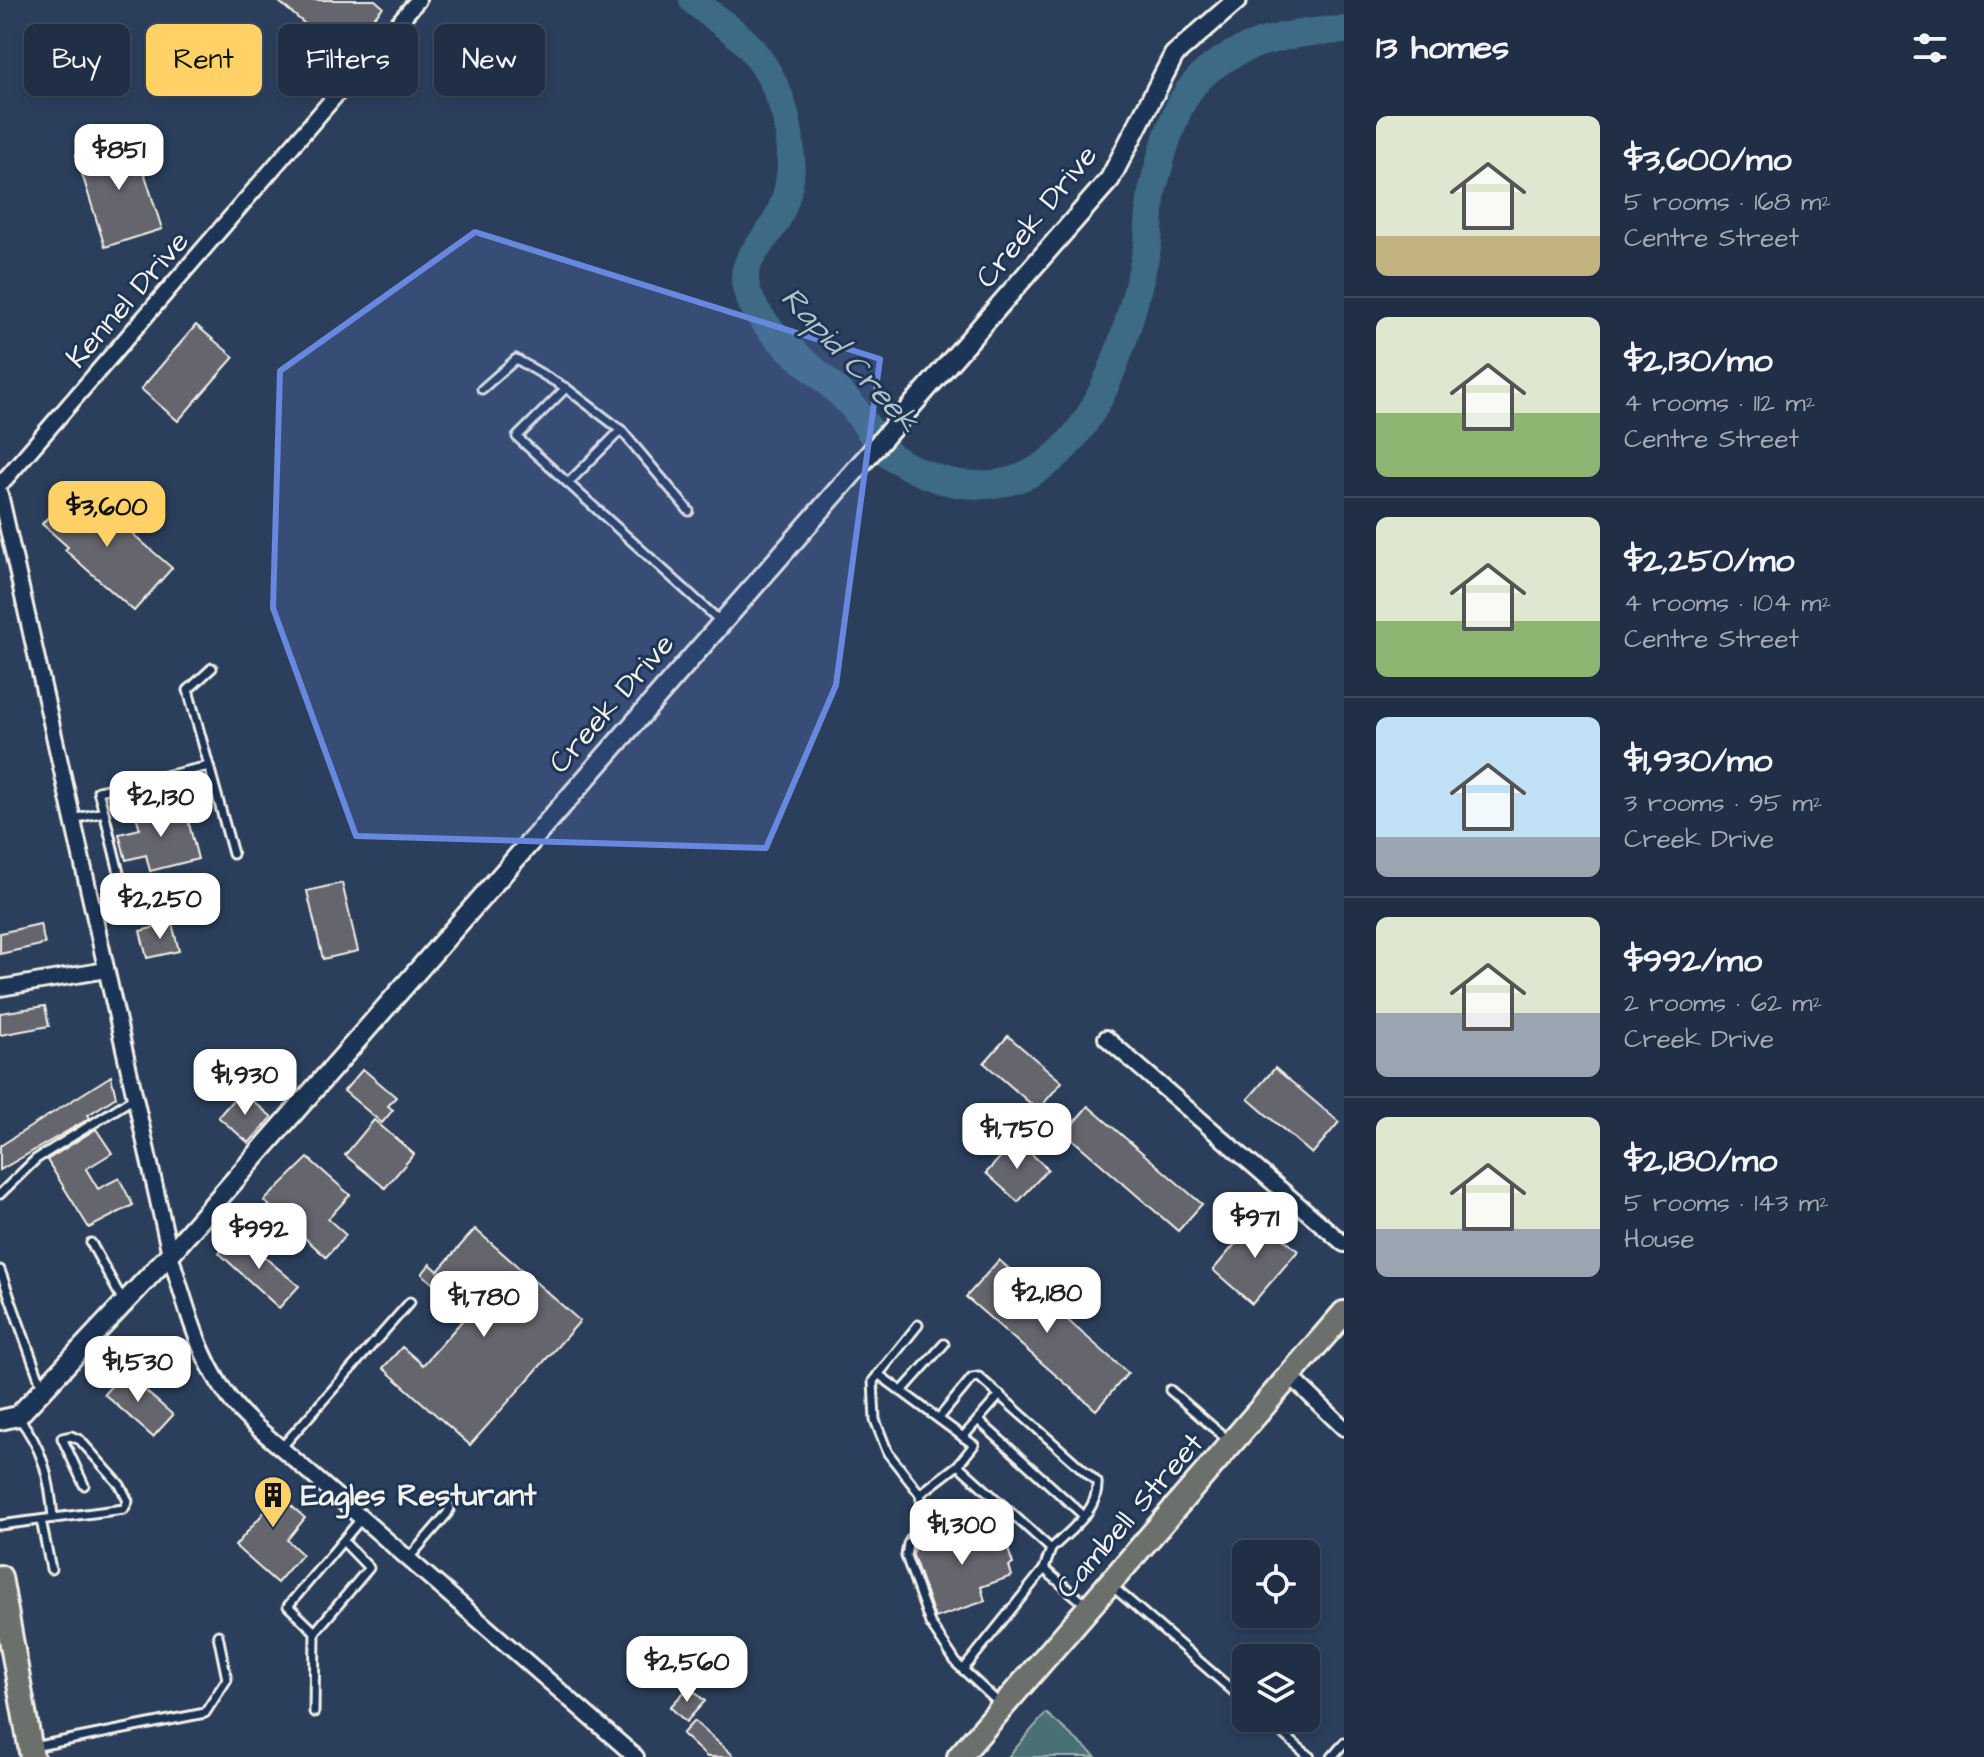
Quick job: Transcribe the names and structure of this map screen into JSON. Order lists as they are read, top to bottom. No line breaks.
{"streets":{"main road":["Cambell Street"],"street":["Creek Drive","Kennel Drive"]},"water":["Rapid Creek"],"places":{"building":["Eagles Resturant"]},"page":{"heading":"13 homes","chip":["Buy","Rent","Filters","New"],"list":[{"name":"$3,600/mo","note":"5 rooms · 168 m² · Centre Street"},{"name":"$2,130/mo","note":"4 rooms · 112 m² · Centre Street"},{"name":"$2,250/mo","note":"4 rooms · 104 m² · Centre Street"},{"name":"$1,930/mo","note":"3 rooms · 95 m² · Creek Drive"},{"name":"$992/mo","note":"2 rooms · 62 m² · Creek Drive"},{"name":"$2,180/mo","note":"5 rooms · 143 m² · House"}],"price":["$851","$3,600","$2,130","$2,250","$1,930","$1,750","$971","$992","$2,180","$1,780","$1,530","$1,300","$2,560"]}}
